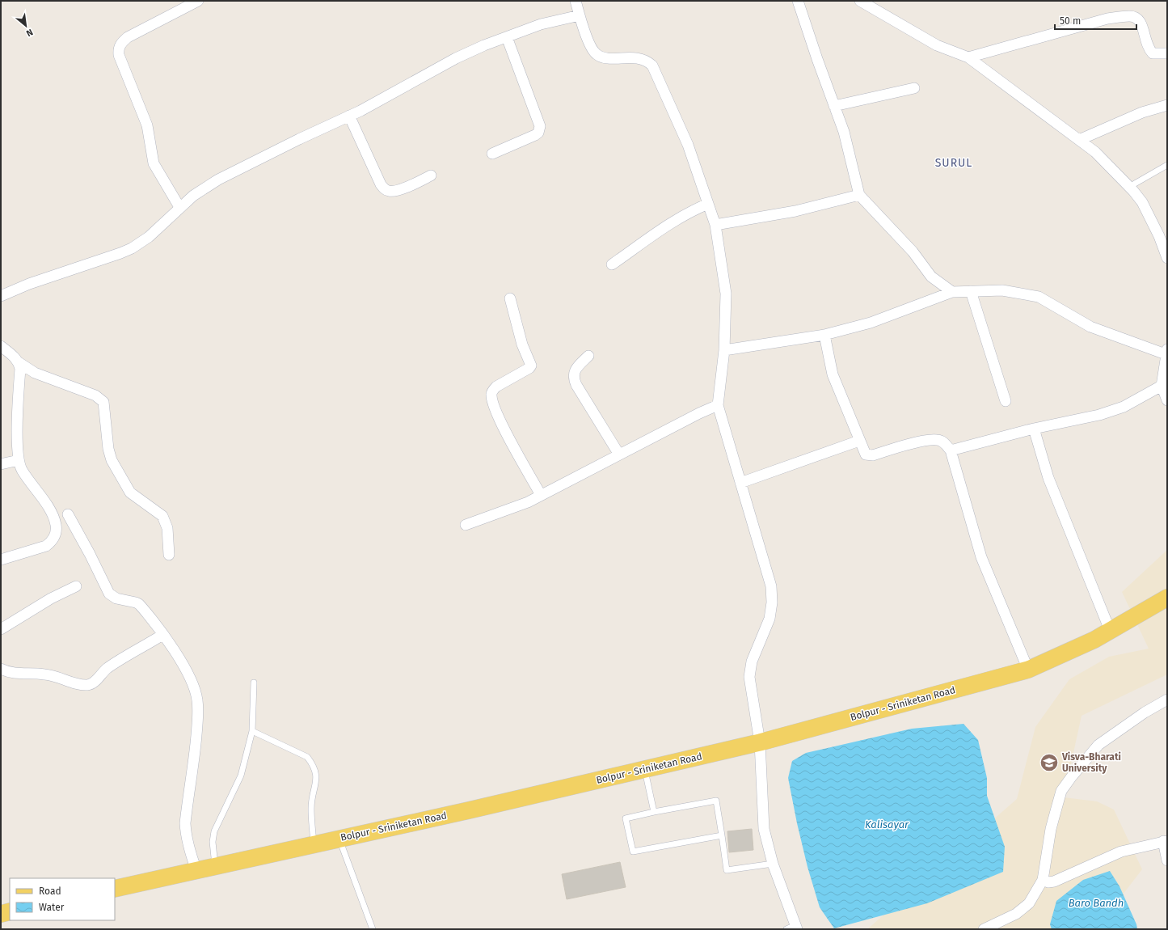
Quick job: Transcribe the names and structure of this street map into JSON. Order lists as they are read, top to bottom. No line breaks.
{"streets":{"main road":["Bolpur - Sriniketan Road"]},"districts":["SURUL"],"water":["Kalisayar","Baro Bandh"],"places":{"school or university":["Visva-Bharati University"]},"legend":["Road","Water"],"scale_bar":"50 m","north":"bottom right"}
